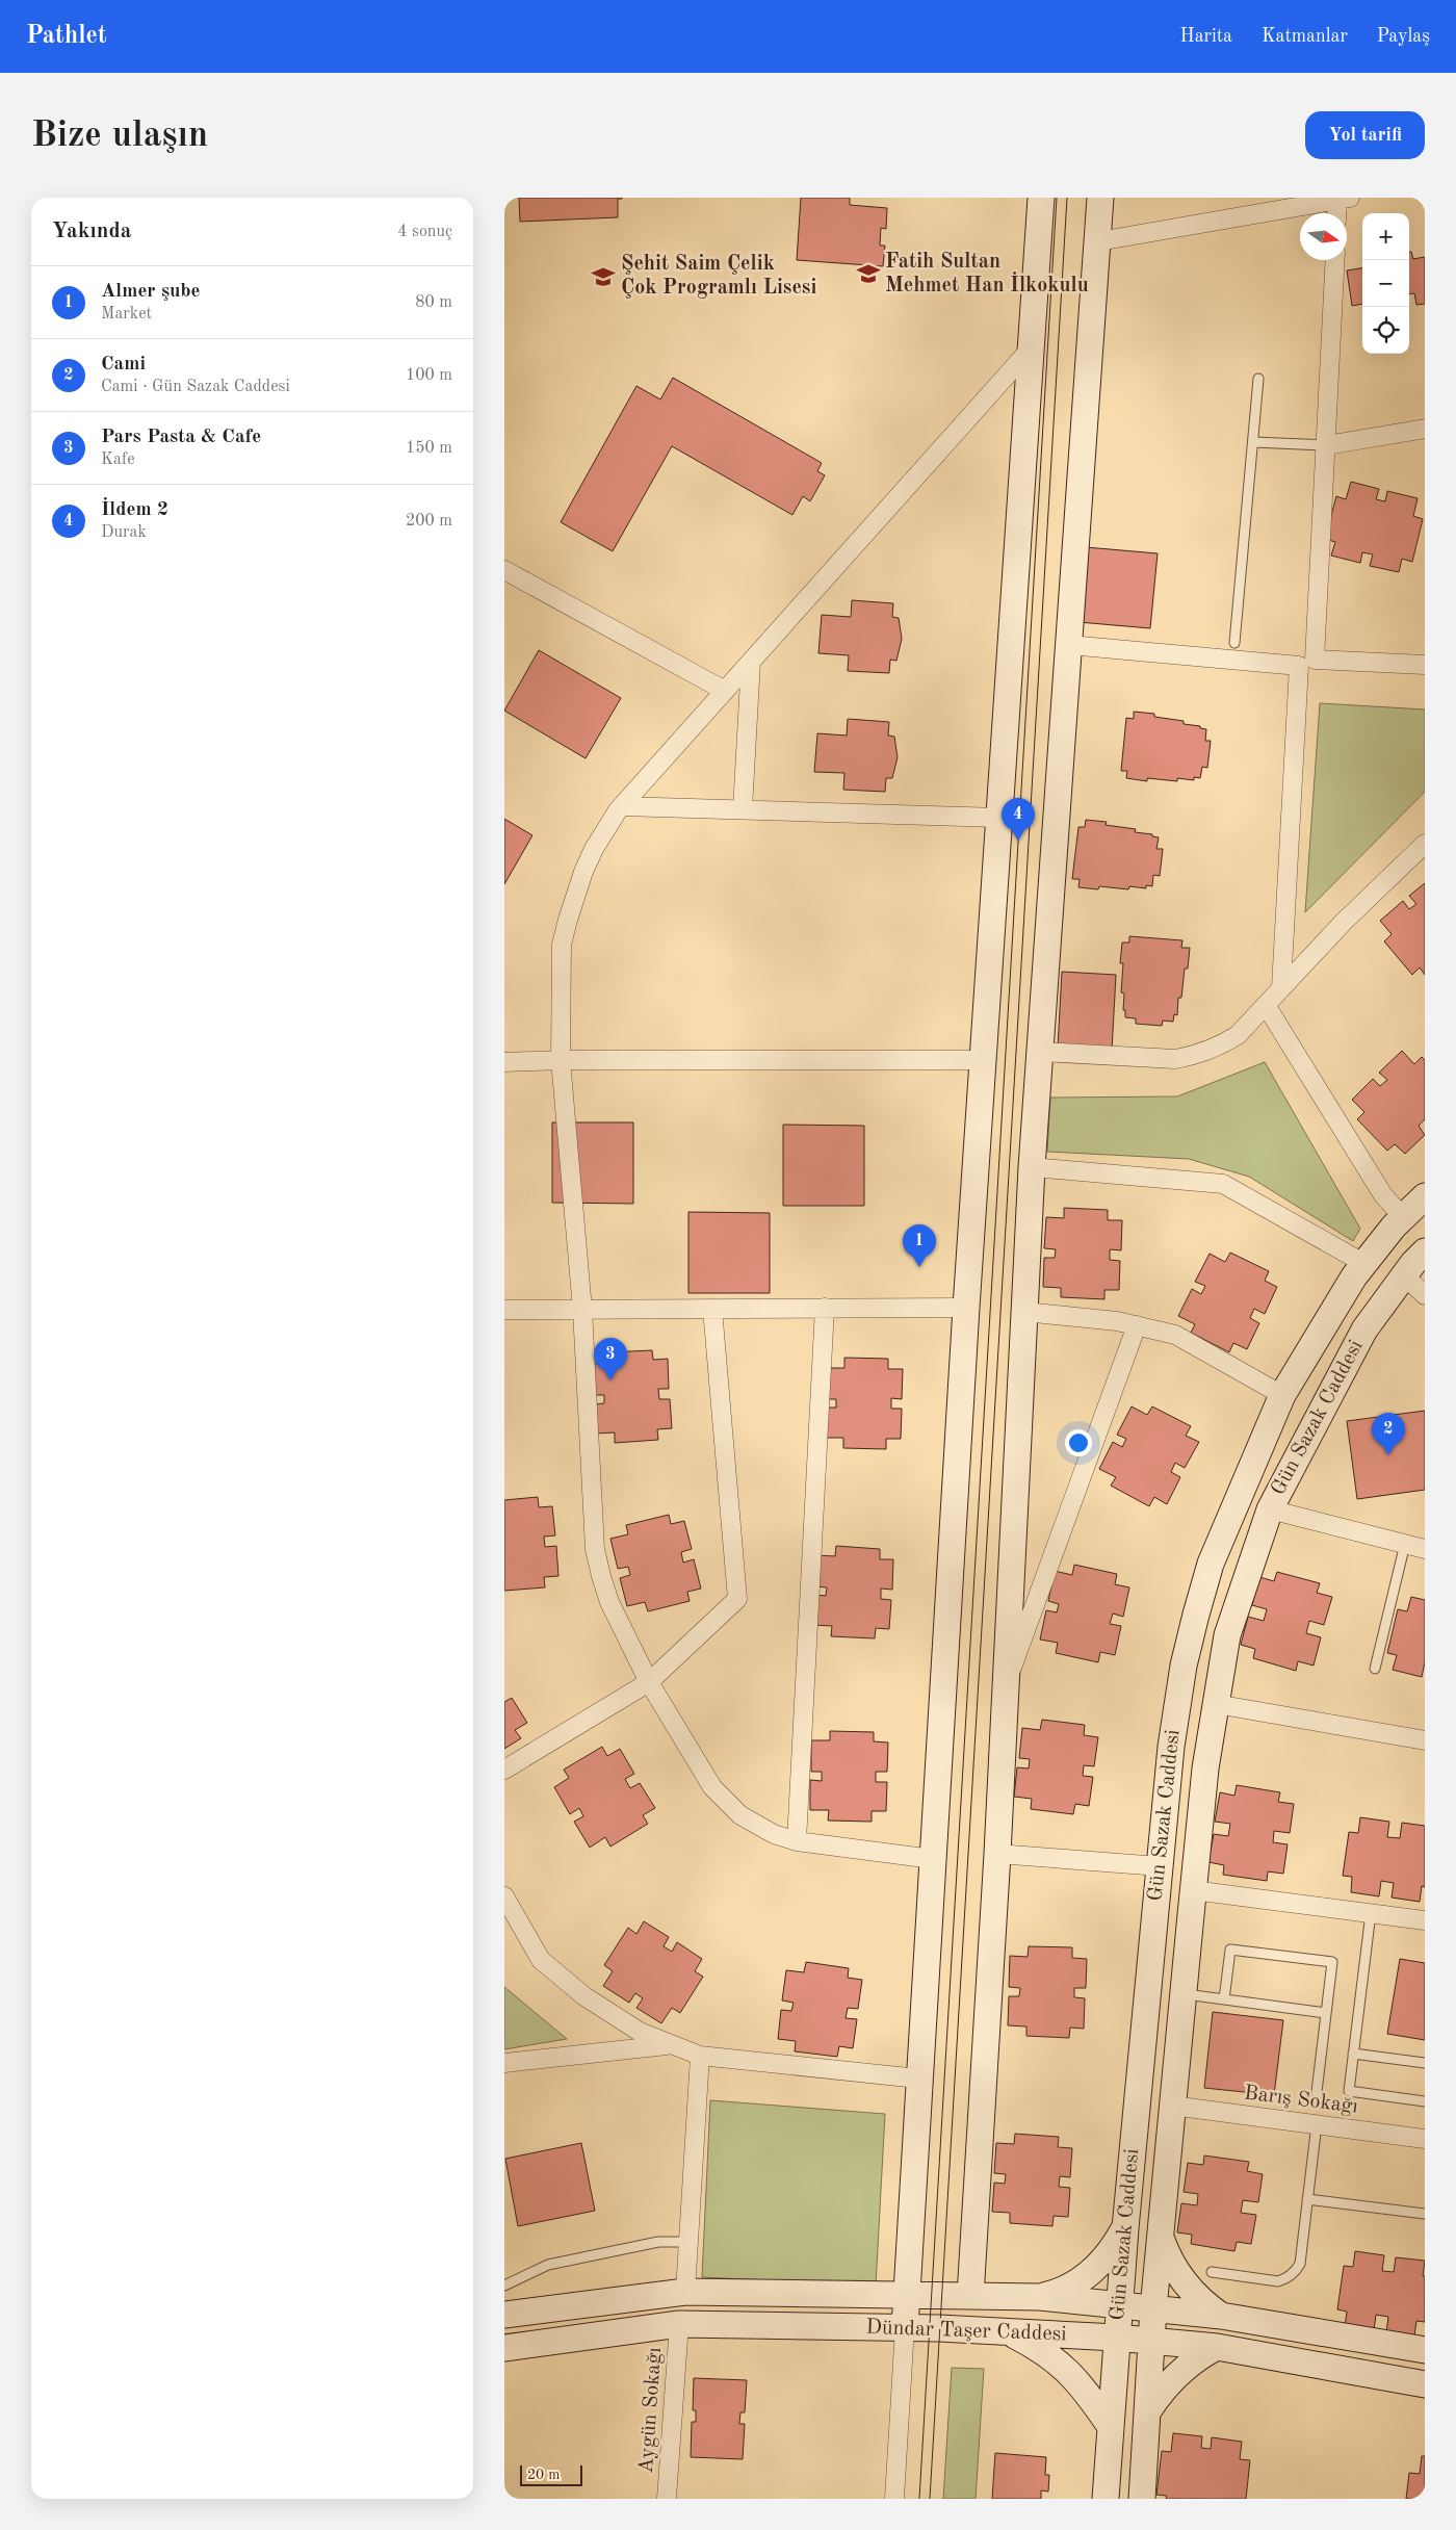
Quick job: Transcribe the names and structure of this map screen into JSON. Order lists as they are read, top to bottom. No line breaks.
{"streets":{"street":["Gün Sazak Caddesi","Barış Sokağı","Dündar Taşer Caddesi","Aygün Sokağı"]},"crossings":[["Gün Sazak Caddesi","Barış Sokağı"],["Gün Sazak Caddesi","Dündar Taşer Caddesi"],["Dündar Taşer Caddesi","Aygün Sokağı"]],"places":{"school or university":["Fatih Sultan Mehmet Han İlkokulu","Şehit Saim Çelik Çok Programlı Lisesi"]},"scale_bar":"20 m","north":"right","page":{"header":"Pathlet","nav":["Harita","Katmanlar","Paylaş"],"buttons":"Yol tarifi","title":"Bize ulaşın","heading":["Yakında","4 sonuç"],"map_buttons":["+","−"],"list":[{"mark":"1","name":"Almer şube","note":"Market","value":"80 m"},{"mark":"2","name":"Cami","note":"Cami · Gün Sazak Caddesi","value":"100 m"},{"mark":"3","name":"Pars Pasta & Cafe","note":"Kafe","value":"150 m"},{"mark":"4","name":"İldem 2","note":"Durak","value":"200 m"}],"pins":["4","1","3","2"],"scale":"20 m"}}
